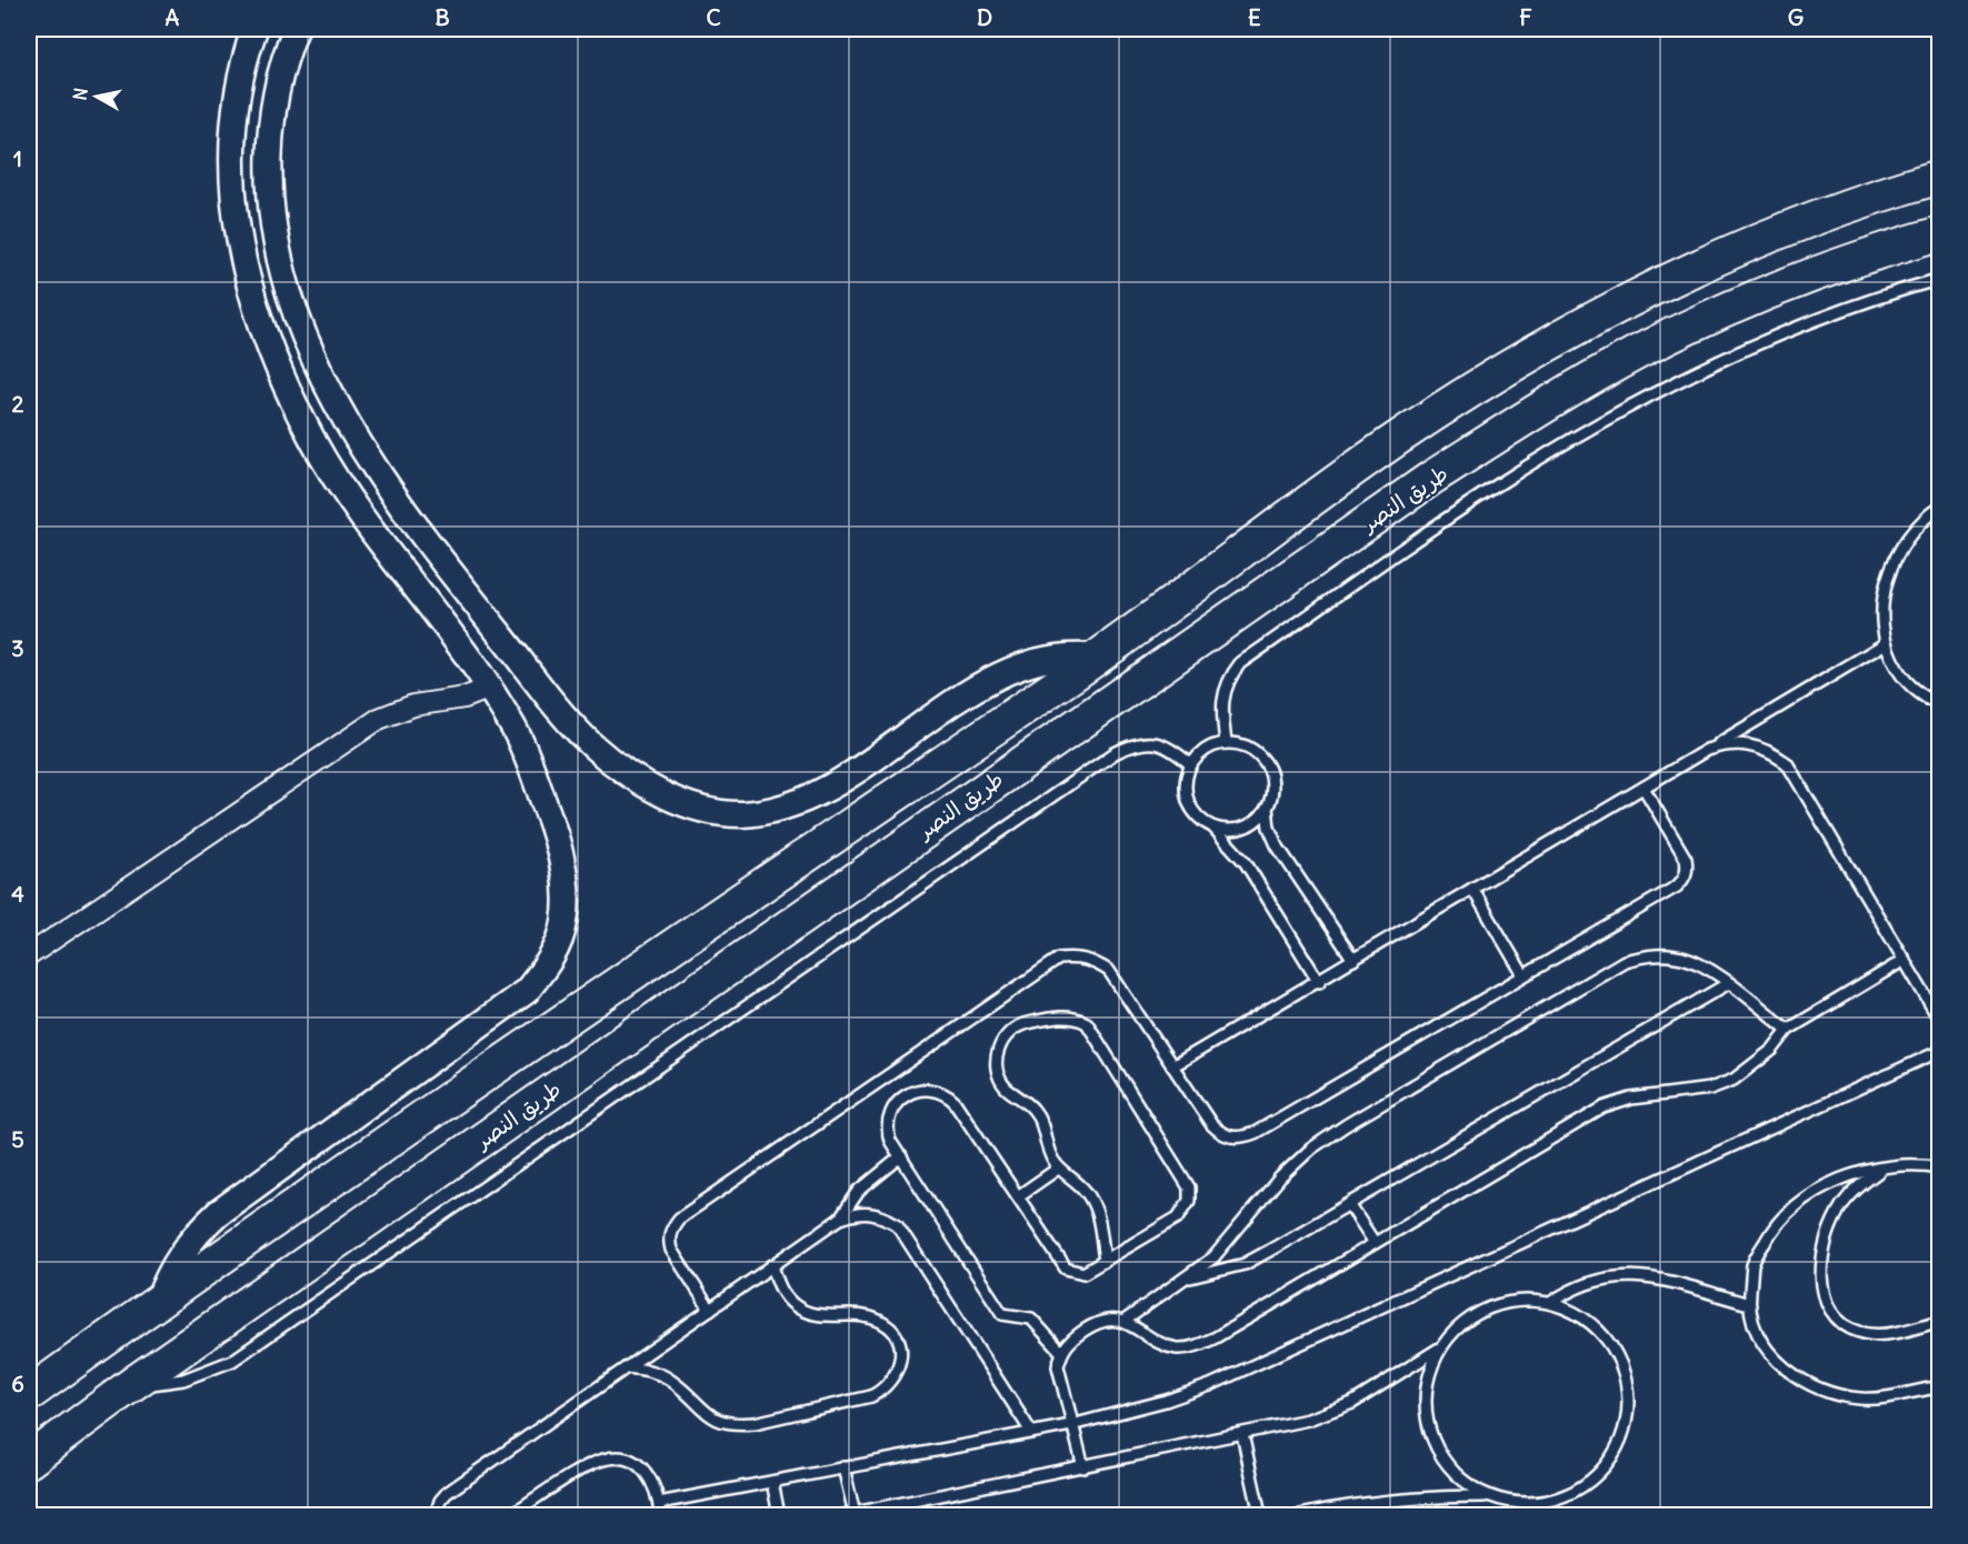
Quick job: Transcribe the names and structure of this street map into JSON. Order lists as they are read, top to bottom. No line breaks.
{"streets":{"highway":["طريق النصر"]},"north":"left","grid":{"columns":["A","B","C","D","E","F","G"],"rows":["1","2","3","4","5","6"]}}
